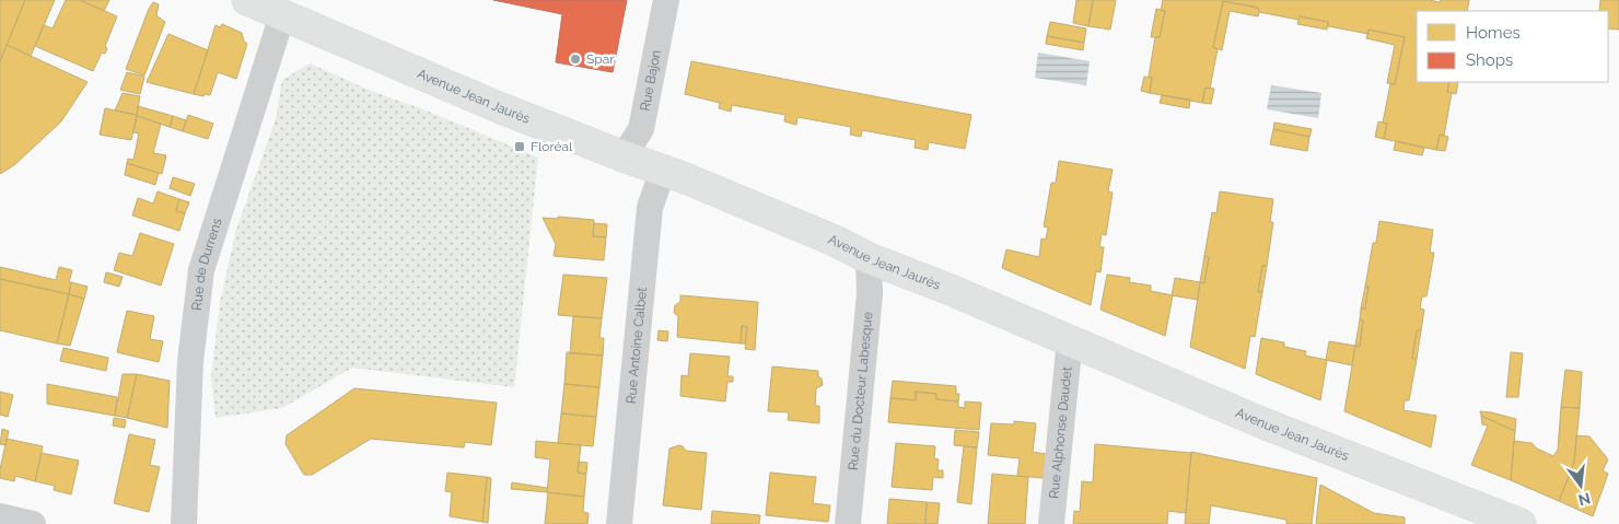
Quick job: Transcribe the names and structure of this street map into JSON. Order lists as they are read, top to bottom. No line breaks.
{"streets":{"main road":["Avenue Jean Jaurès"],"street":["Rue Bajon","Rue de Durrens","Rue Antoine Calbet","Rue du Docteur Labesque","Rue Alphonse Daudet"]},"crossings":[["Rue Bajon","Avenue Jean Jaurès"],["Avenue Jean Jaurès","Rue de Durrens"],["Avenue Jean Jaurès","Rue Antoine Calbet"],["Avenue Jean Jaurès","Rue du Docteur Labesque"],["Avenue Jean Jaurès","Rue Alphonse Daudet"]],"places":{"other":["Spar"],"transit":["Floréal"]},"legend":["Homes","Shops"],"north":"bottom"}
